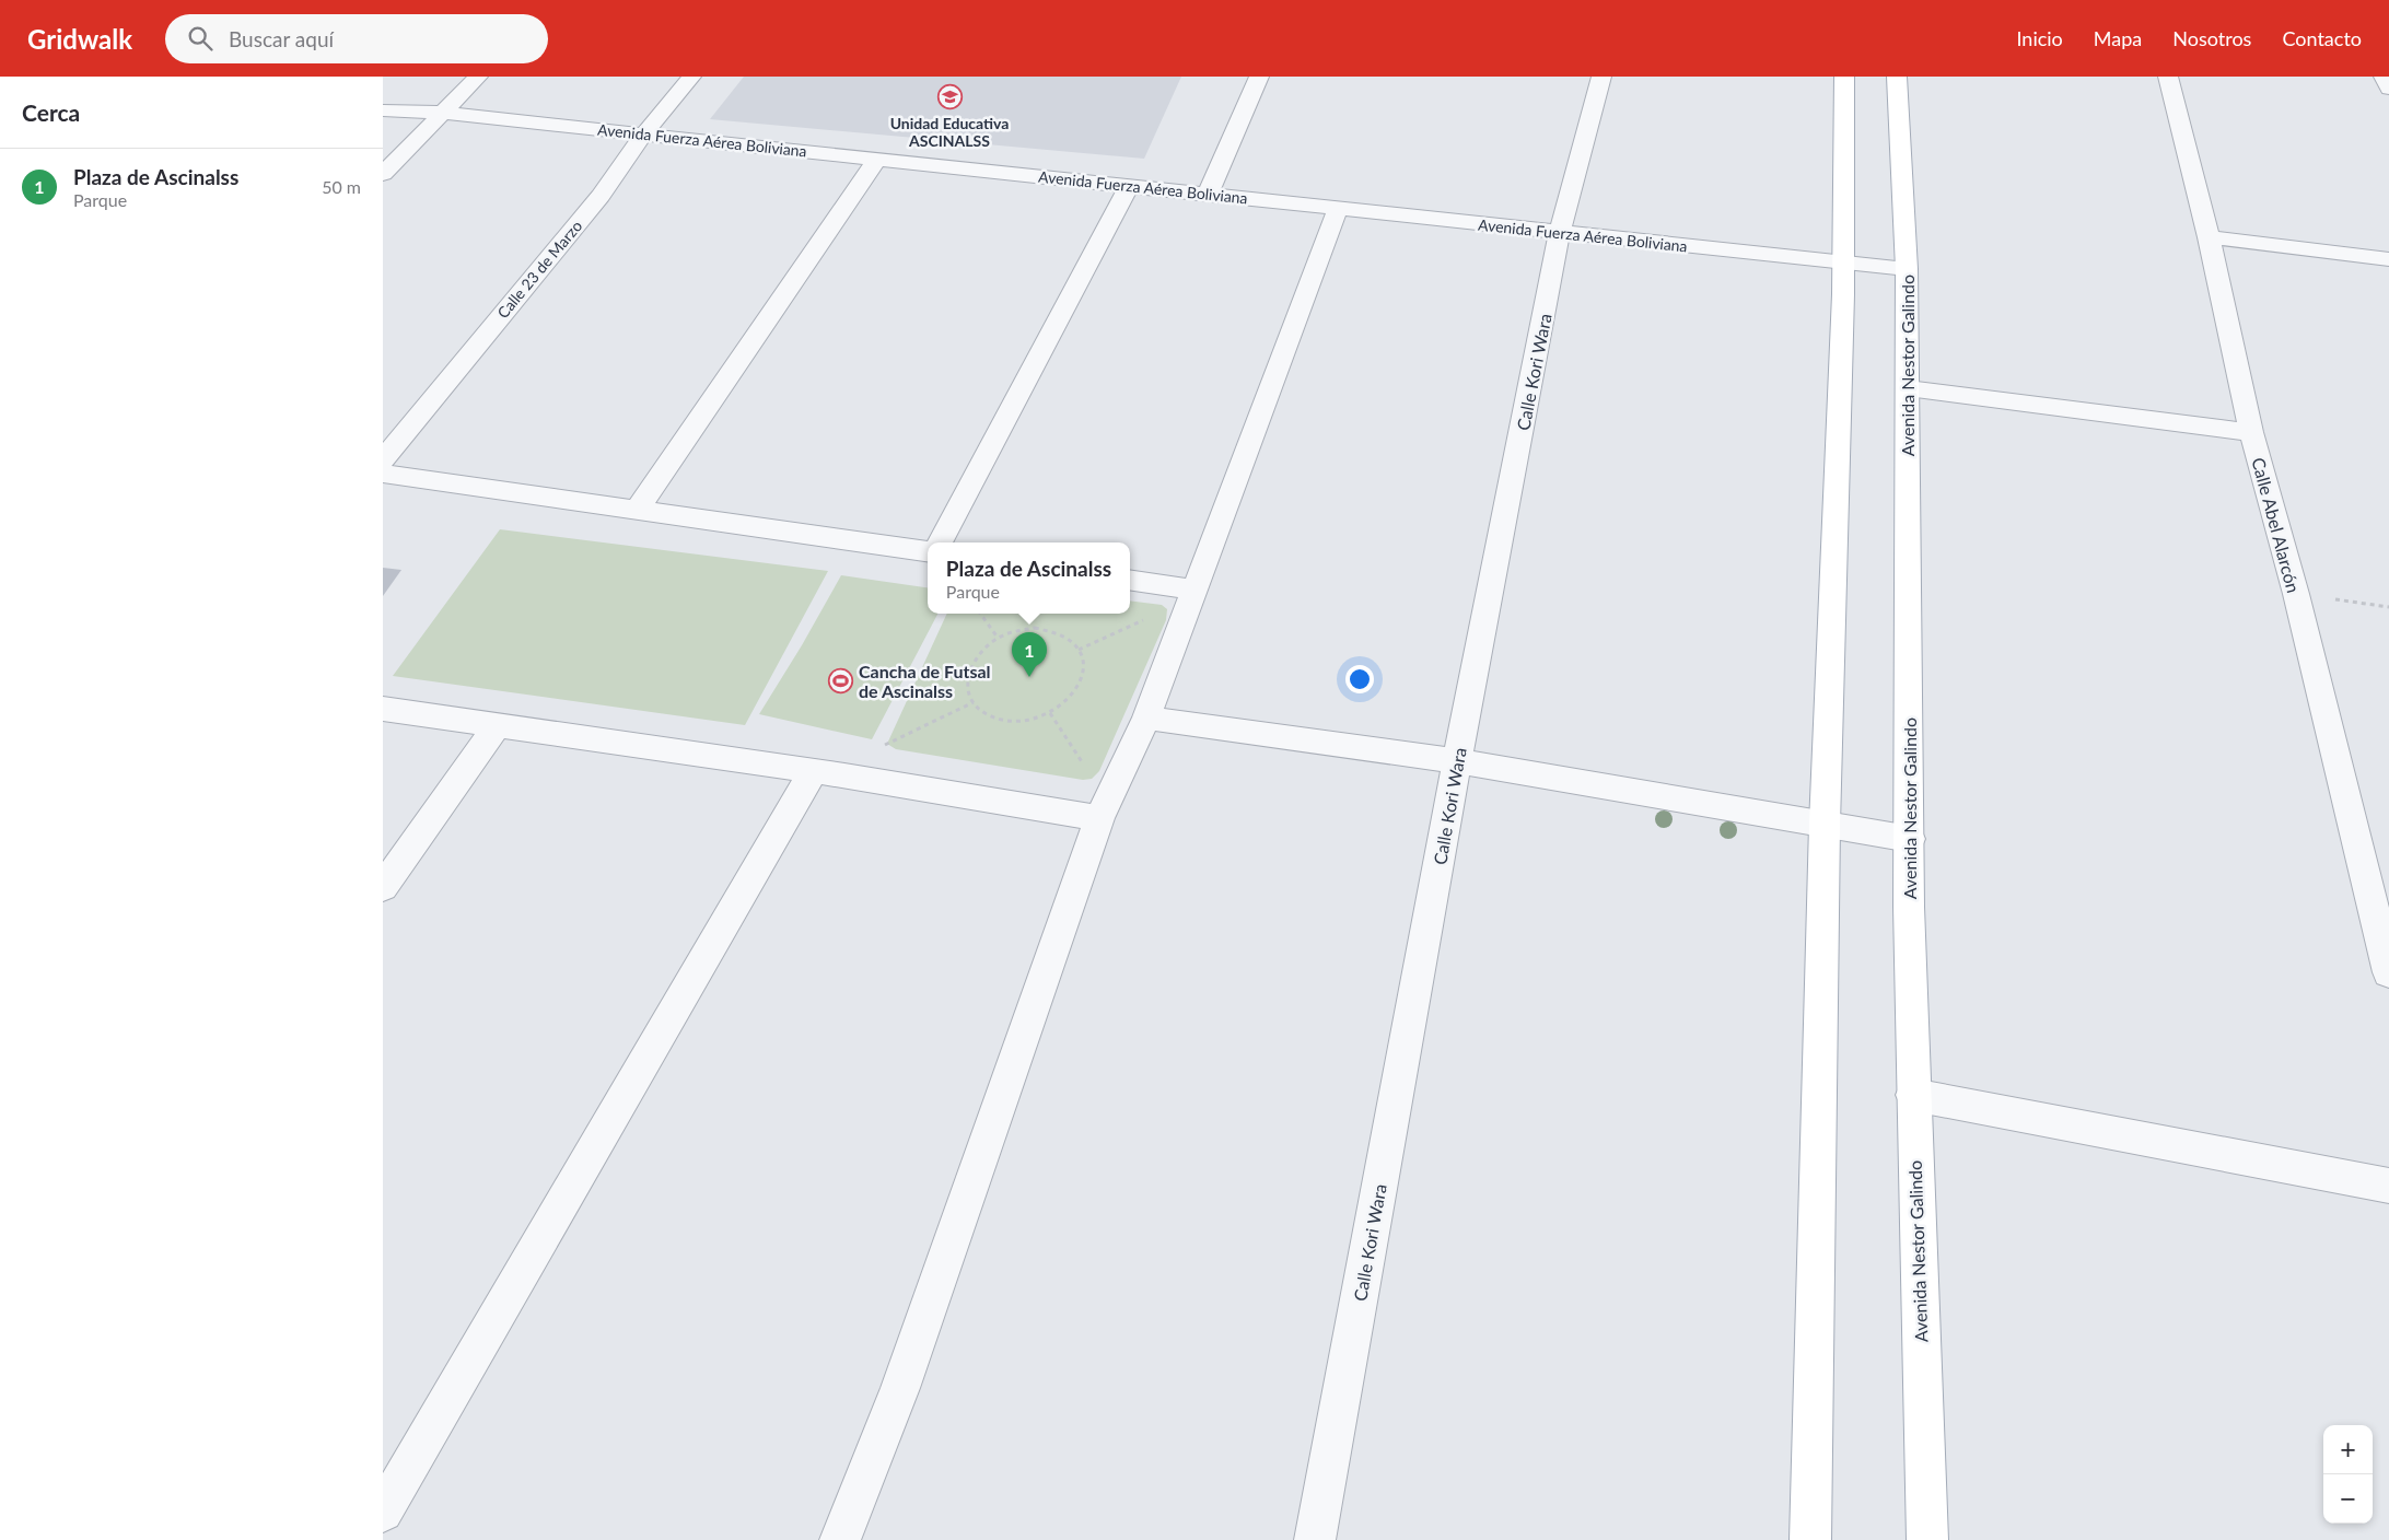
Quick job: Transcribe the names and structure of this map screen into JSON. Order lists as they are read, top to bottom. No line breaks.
{"streets":{"main road":["Avenida Nestor Galindo"],"street":["Avenida Fuerza Aérea Boliviana","Calle 23 de Marzo","Calle Kori Wara","Calle Abel Alarcón"]},"crossings":[["Avenida Fuerza Aérea Boliviana","Calle 23 de Marzo"],["Avenida Fuerza Aérea Boliviana","Avenida Nestor Galindo"],["Avenida Fuerza Aérea Boliviana","Calle Kori Wara"]],"places":{"school or university":["Unidad Educativa ASCINALSS"],"sports":["Cancha de Futsal de Ascinalss"]},"page":{"header":"Gridwalk","search":"Buscar aquí","nav":["Inicio","Mapa","Nosotros","Contacto"],"heading":"Cerca","list":[{"mark":"1","name":"Plaza de Ascinalss","note":"Parque","value":"50 m"}],"popup":["Plaza de Ascinalss","Parque"],"pins":"1","map_buttons":["+","−"]}}
